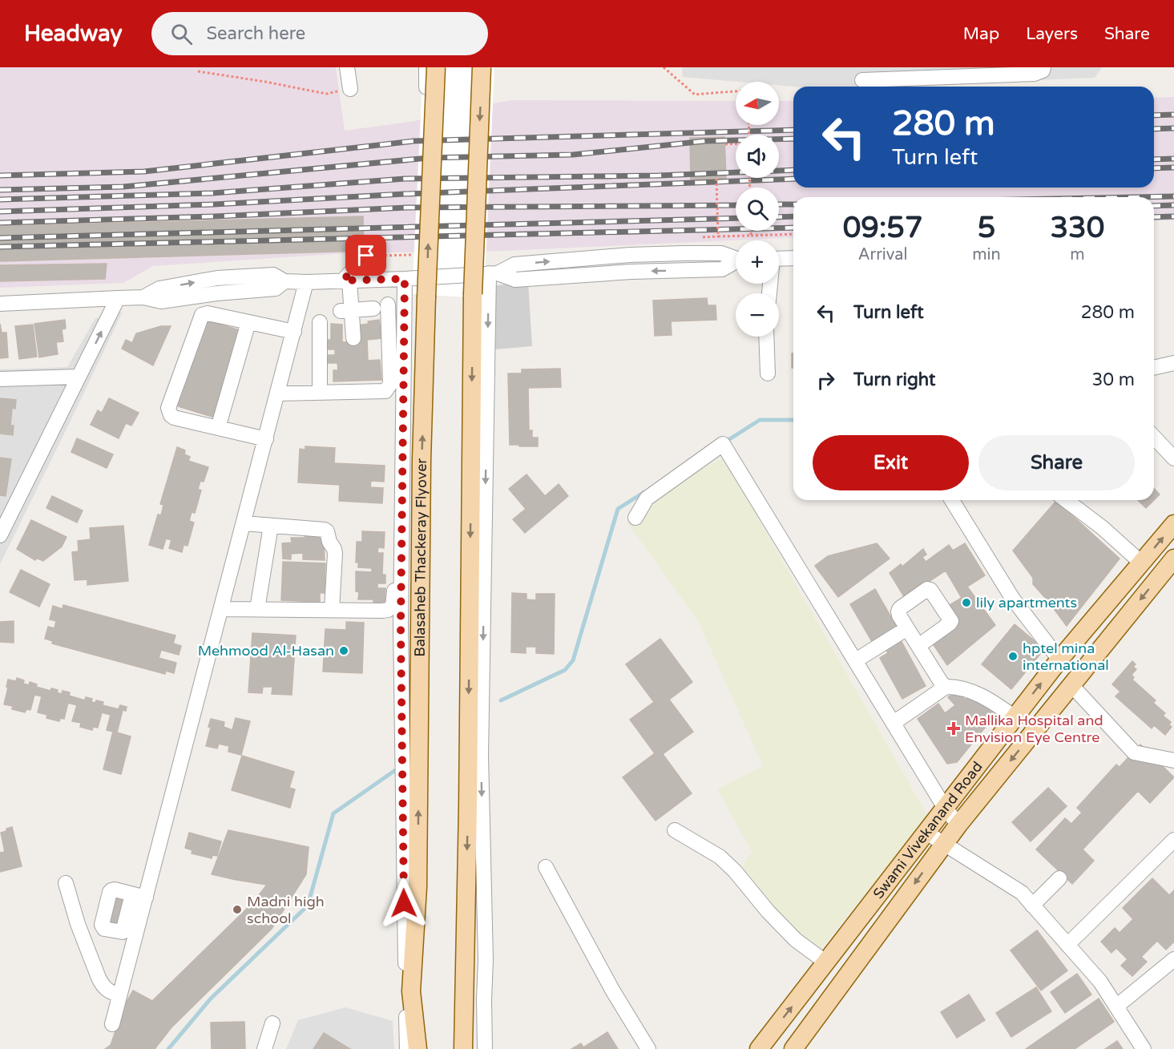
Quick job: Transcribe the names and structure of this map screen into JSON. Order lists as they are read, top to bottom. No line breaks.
{"streets":{"main road":["Balasaheb Thackeray Flyover","Swami Vivekanand Road"]},"places":{"other":["lily apartments","Mehmood Al-Hasan","hptel mina international","Madni high school"],"health":["Mallika Hospital and Envision Eye Centre"]},"north":"left","page":{"header":"Headway","search":"Search here","nav":["Map","Layers","Share"],"map_buttons":["+","−"],"turn":["280 m","Turn left"],"eta":["09:57","Arrival","5","min","330","m"],"list":[{"name":"Turn left","value":"280 m"},{"name":"Turn right","value":"30 m"}],"buttons":["Exit","Share"]}}
